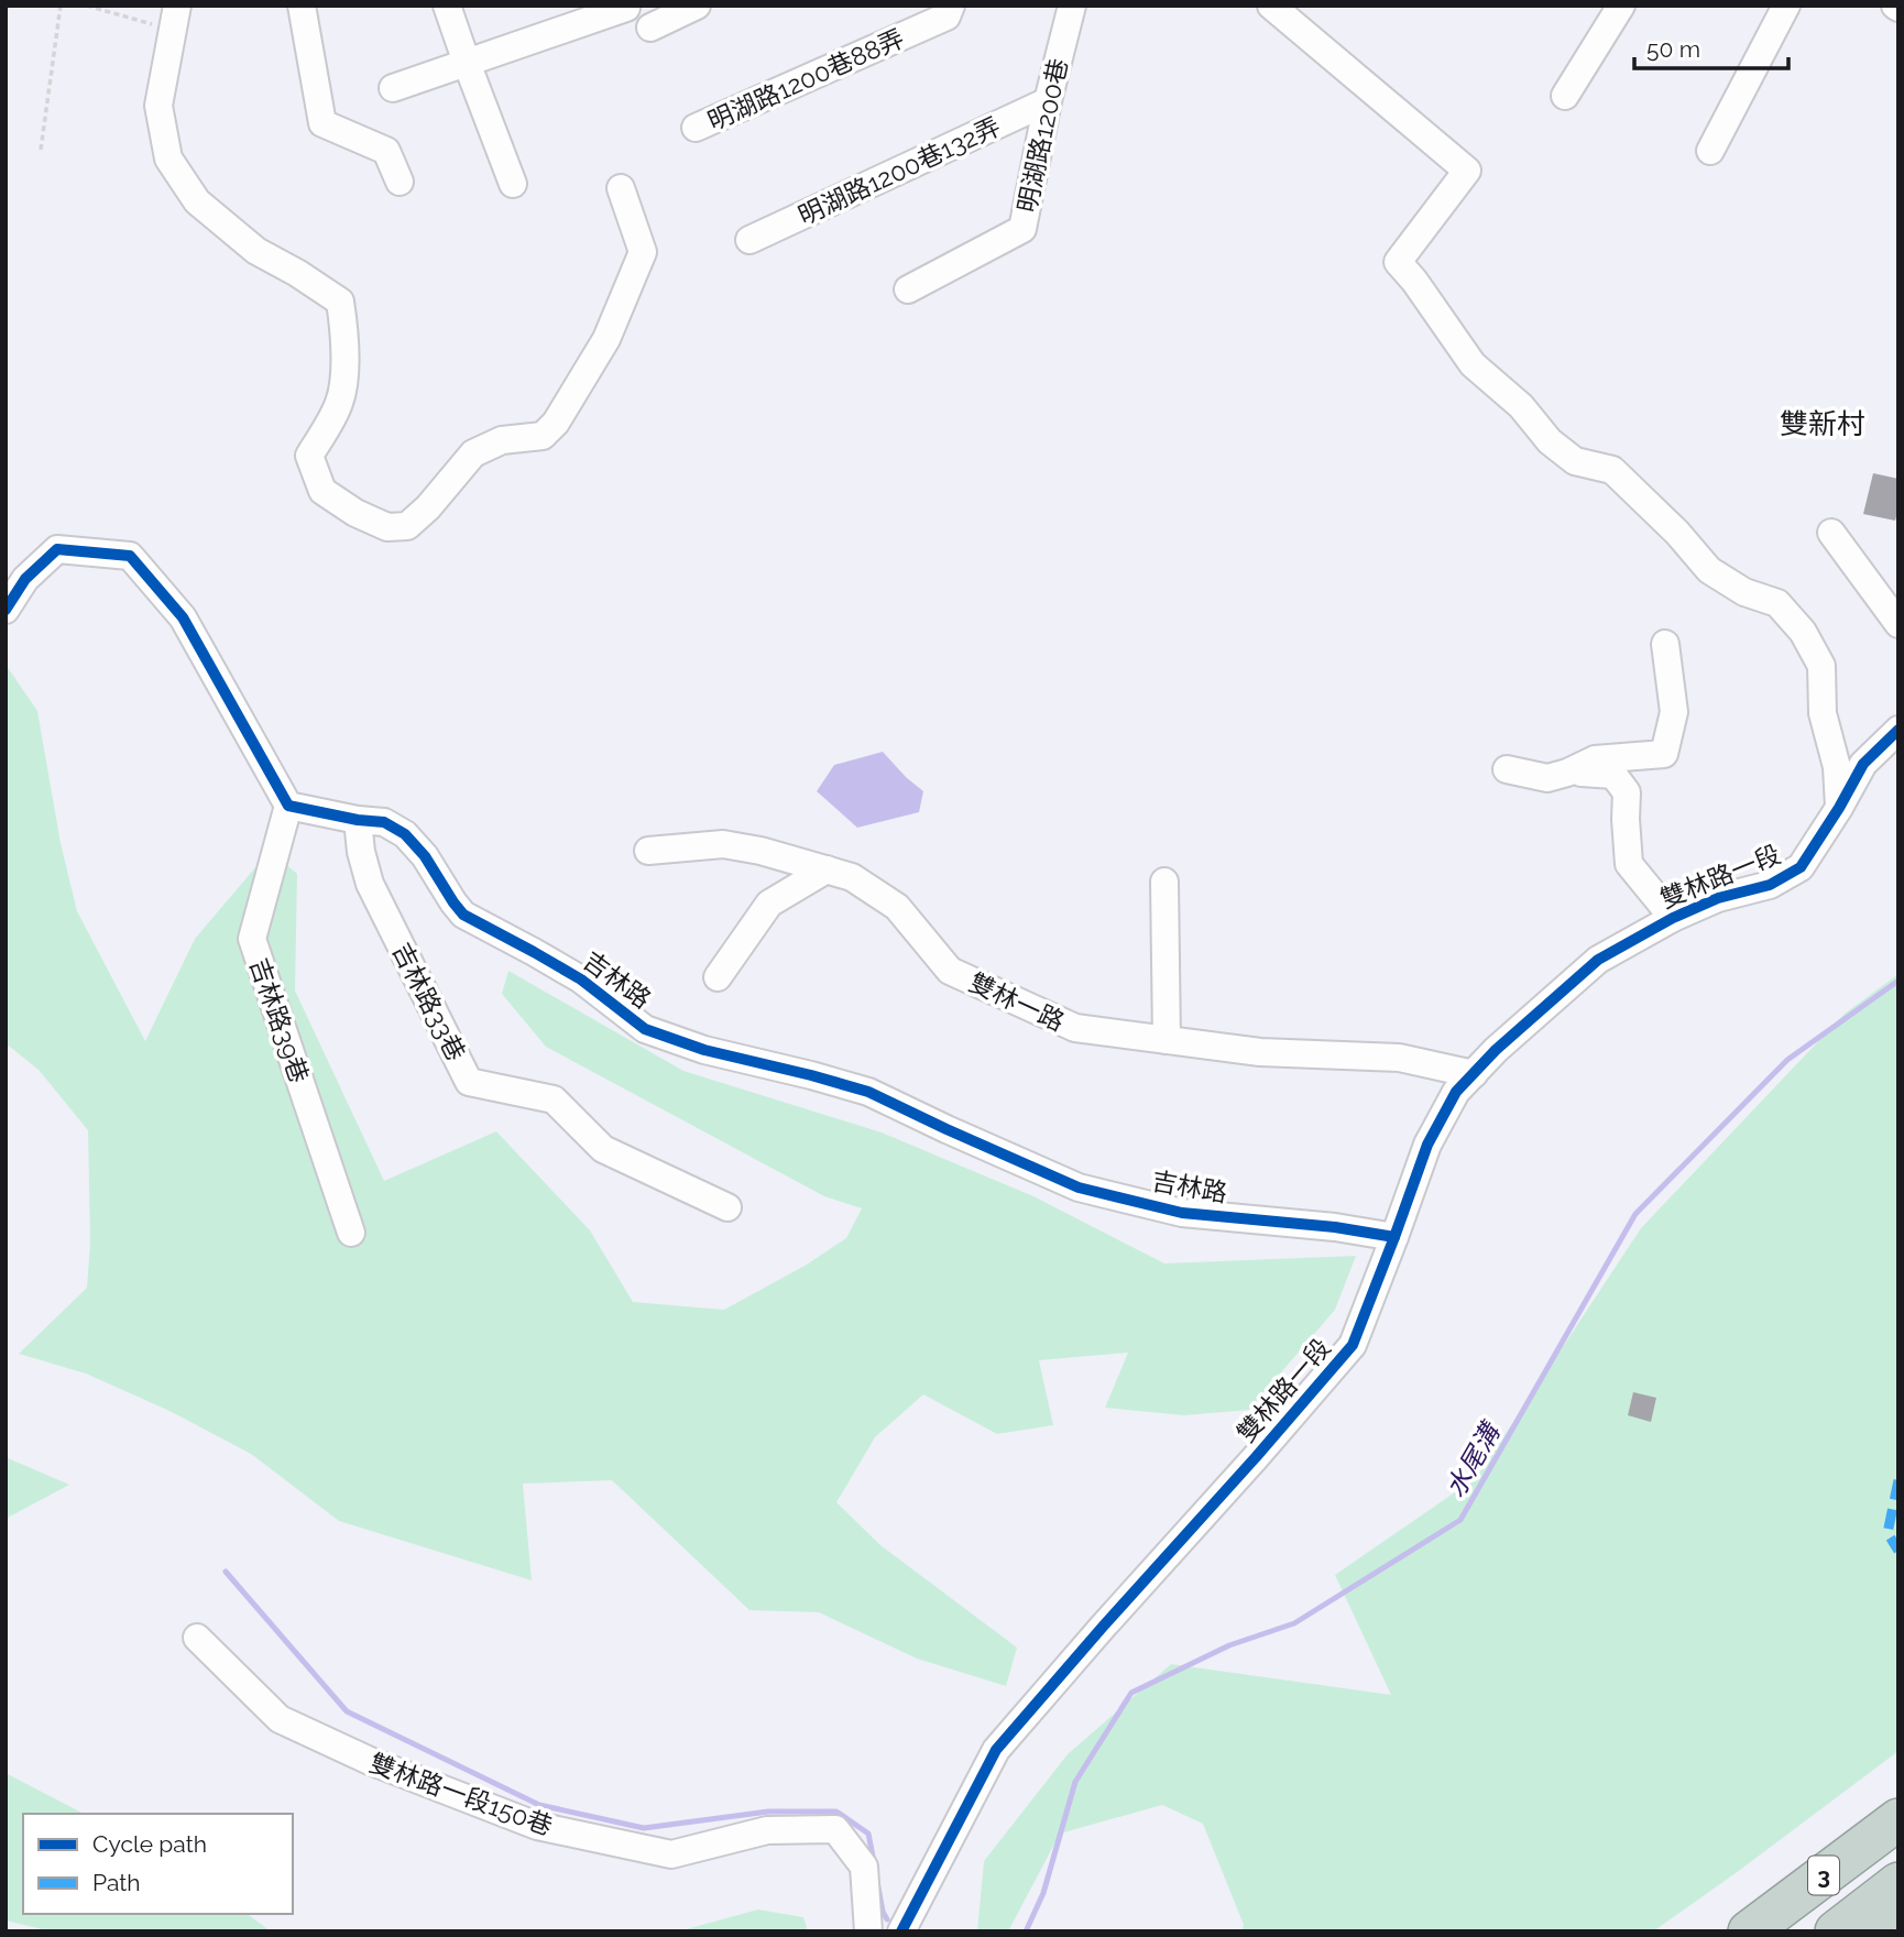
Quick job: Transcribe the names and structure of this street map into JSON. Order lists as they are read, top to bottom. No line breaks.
{"streets":{"highway":["3"],"street":["明湖路1200巷88弄","明湖路1200巷","明湖路1200巷132弄","雙林路一段","吉林路","吉林路33巷","雙林一路","吉林路39巷","雙林路一段150巷"]},"crossings":[["明湖路1200巷","明湖路1200巷132弄"],["雙林路一段","吉林路"],["雙林路一段","雙林一路"],["吉林路","吉林路33巷"],["吉林路","吉林路39巷"]],"districts":["雙新村"],"water":["水尾溝"],"legend":["Cycle path","Path"],"scale_bar":"50 m"}
